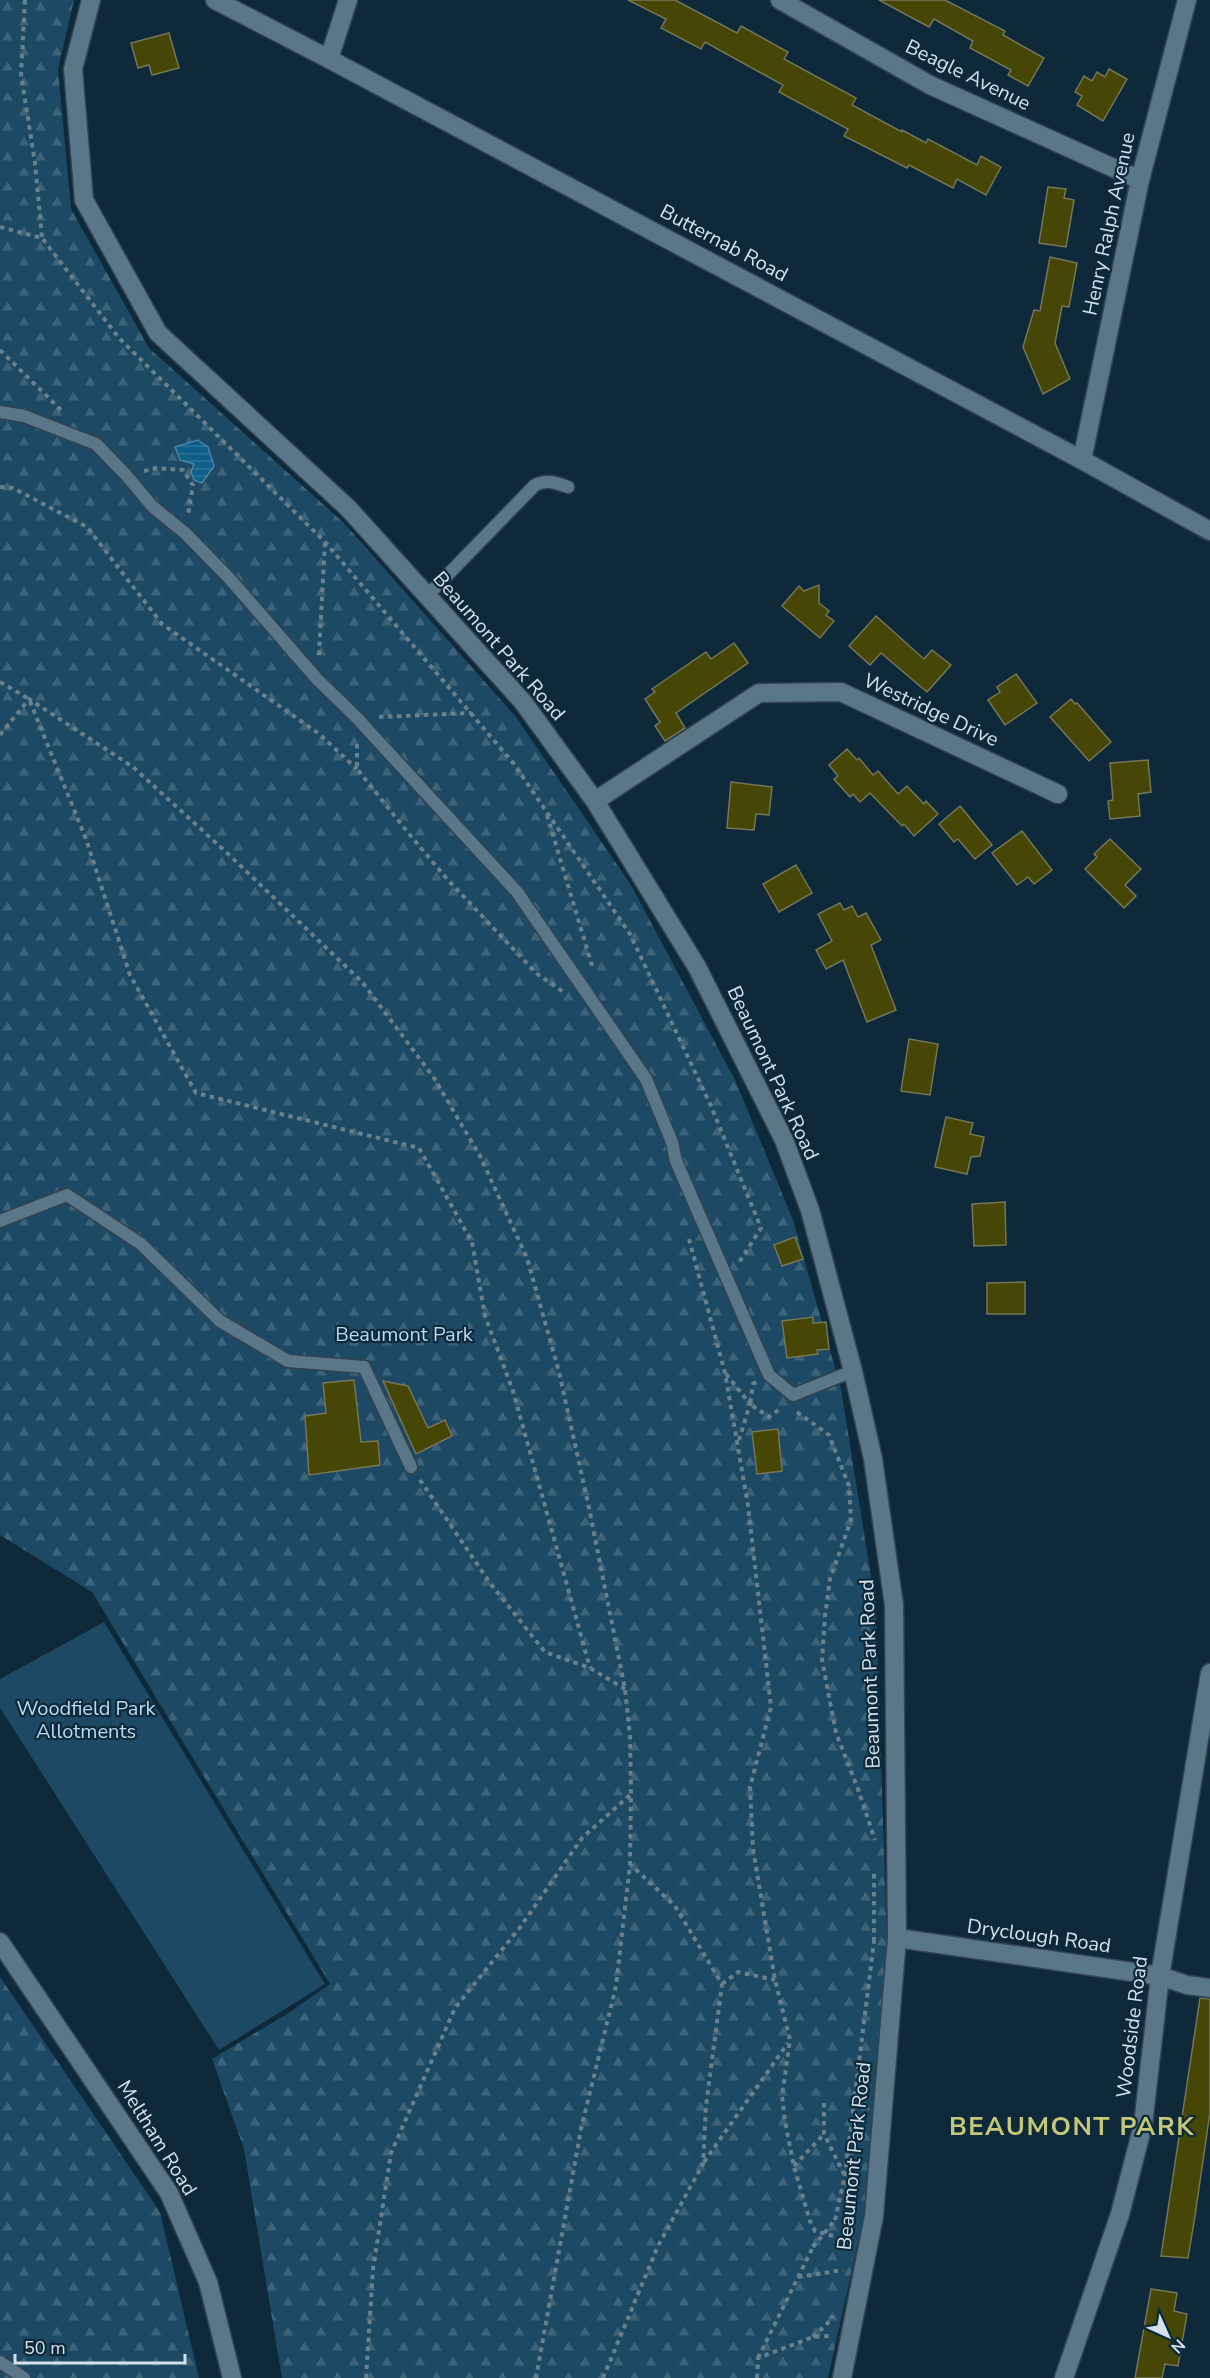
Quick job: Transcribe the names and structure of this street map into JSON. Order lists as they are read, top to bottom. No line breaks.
{"streets":{"street":["Beagle Avenue","Henry Ralph Avenue","Butternab Road","Beaumont Park Road","Westridge Drive","Dryclough Road","Woodside Road","Meltham Road"]},"crossings":[["Beagle Avenue","Henry Ralph Avenue"],["Henry Ralph Avenue","Butternab Road"],["Beaumont Park Road","Westridge Drive"],["Beaumont Park Road","Dryclough Road"],["Dryclough Road","Woodside Road"]],"districts":["BEAUMONT PARK"],"parks":["Beaumont Park","Woodfield Park Allotments"],"scale_bar":"50 m","north":"bottom right"}
